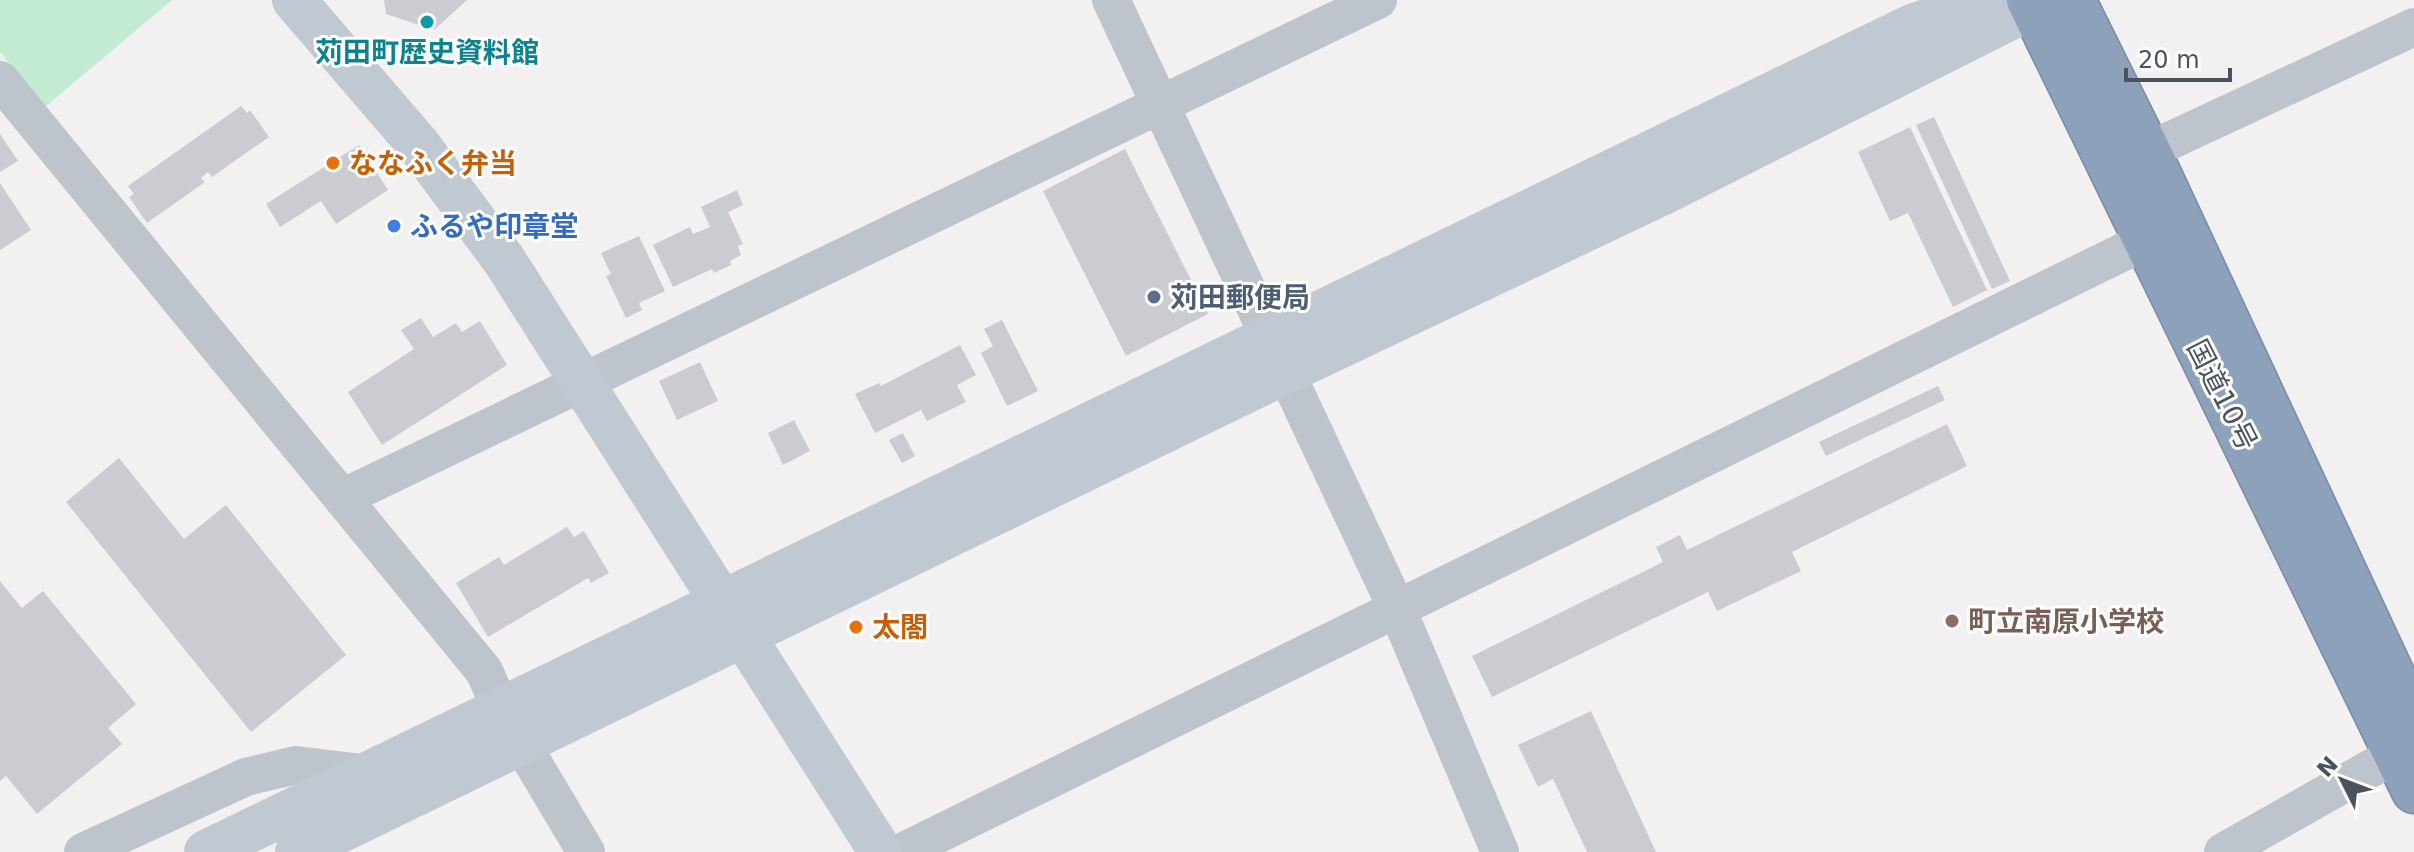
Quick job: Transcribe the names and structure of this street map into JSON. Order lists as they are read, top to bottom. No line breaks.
{"streets":{"highway":["国道10号"]},"places":["苅田町歴史資料館","ななふく弁当","ふるや印章堂","苅田郵便局","町立南原小学校","太閤"],"scale_bar":"20 m","north":"top left"}
